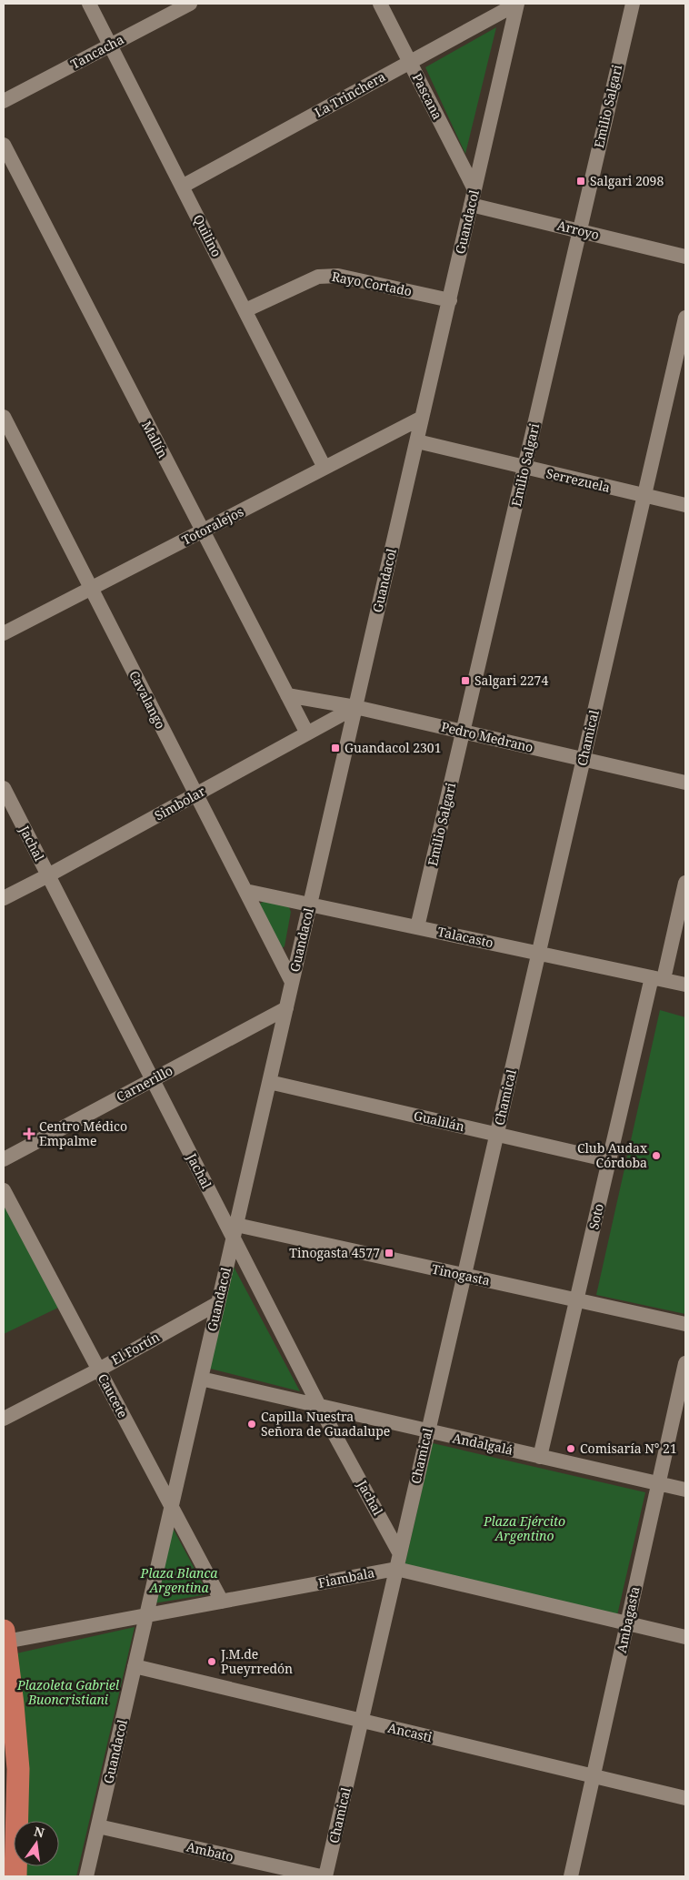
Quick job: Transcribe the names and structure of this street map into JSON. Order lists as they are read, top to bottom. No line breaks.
{"streets":{"street":["Tancacha","La Trinchera","Pascana","Emilio Salgari","Guandacol","Arroyo","Quilino","Rayo Cortado","Mallín","Serrezuela","Totoralejos","Cavalango","Pedro Medrano","Chamical","Simbolar","Jachal","Talacasto","Carnerillo","Gualilán","Soto","Tinogasta","El Fortín","Caucete","Andalgalá","Fiambala","Ambagasta","Ancasti","Ambato"]},"crossings":[["Tancacha","Quilino"],["La Trinchera","Pascana"],["La Trinchera","Guandacol"],["La Trinchera","Quilino"],["Pascana","Guandacol"],["Emilio Salgari","Arroyo"],["Emilio Salgari","Serrezuela"],["Emilio Salgari","Pedro Medrano"],["Emilio Salgari","Talacasto"],["Guandacol","Arroyo"],["Guandacol","Rayo Cortado"],["Guandacol","Serrezuela"],["Guandacol","Totoralejos"],["Guandacol","Cavalango"],["Guandacol","Pedro Medrano"],["Guandacol","Simbolar"],["Guandacol","Jachal"],["Guandacol","Talacasto"],["Guandacol","Carnerillo"],["Guandacol","Gualilán"],["Guandacol","Tinogasta"],["Guandacol","El Fortín"],["Guandacol","Caucete"],["Guandacol","Andalgalá"],["Guandacol","Fiambala"],["Guandacol","Ancasti"],["Guandacol","Ambato"],["Quilino","Rayo Cortado"],["Quilino","Totoralejos"],["Mallín","Totoralejos"],["Mallín","Pedro Medrano"],["Mallín","Simbolar"],["Serrezuela","Chamical"],["Totoralejos","Cavalango"],["Cavalango","Simbolar"],["Cavalango","Talacasto"],["Pedro Medrano","Chamical"],["Pedro Medrano","Simbolar"],["Chamical","Jachal"],["Chamical","Talacasto"],["Chamical","Gualilán"],["Chamical","Tinogasta"],["Chamical","Andalgalá"],["Chamical","Fiambala"],["Chamical","Ancasti"],["Simbolar","Jachal"],["Jachal","Carnerillo"],["Jachal","Tinogasta"],["Jachal","Andalgalá"],["Talacasto","Soto"],["Gualilán","Soto"],["Soto","Tinogasta"],["Soto","Andalgalá"],["El Fortín","Caucete"],["Caucete","Fiambala"],["Andalgalá","Ambagasta"],["Fiambala","Ambagasta"],["Ambagasta","Ancasti"]],"parks":["Plaza Ejército Argentino","Plaza Blanca Argentina","Plazoleta Gabriel Buoncristiani"],"places":{"transit":["Salgari 2098","Salgari 2274","Guandacol 2301","Tinogasta 4577"],"health":["Centro Médico Empalme"],"other":["Club Audax Córdoba","Capilla Nuestra Señora de Guadalupe","Comisaría N° 21","J.M.de Pueyrredón"]},"north":"top"}
